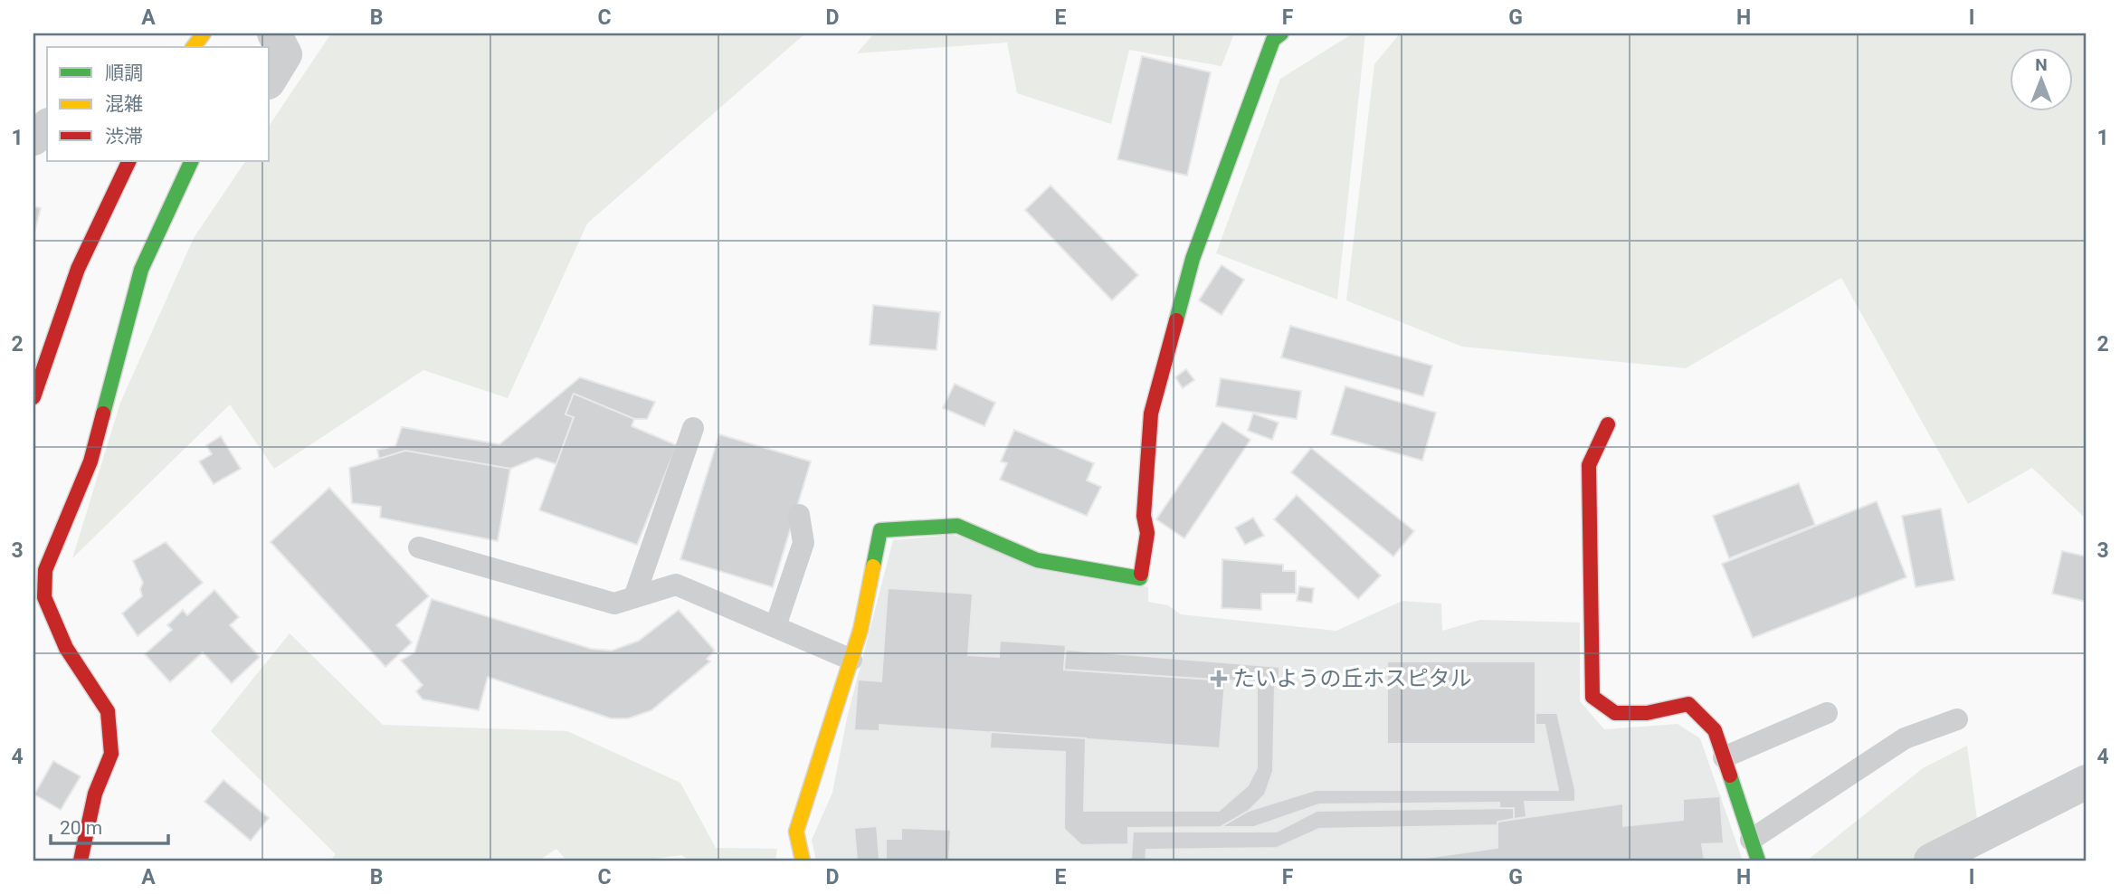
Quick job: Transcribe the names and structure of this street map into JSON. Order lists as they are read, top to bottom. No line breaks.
{"places":{"health":["たいようの丘ホスピタル"]},"legend":["順調","混雑","渋滞"],"scale_bar":"20 m","north":"top","grid":{"columns":["A","B","C","D","E","F","G","H","I"],"rows":["1","2","3","4"]}}
